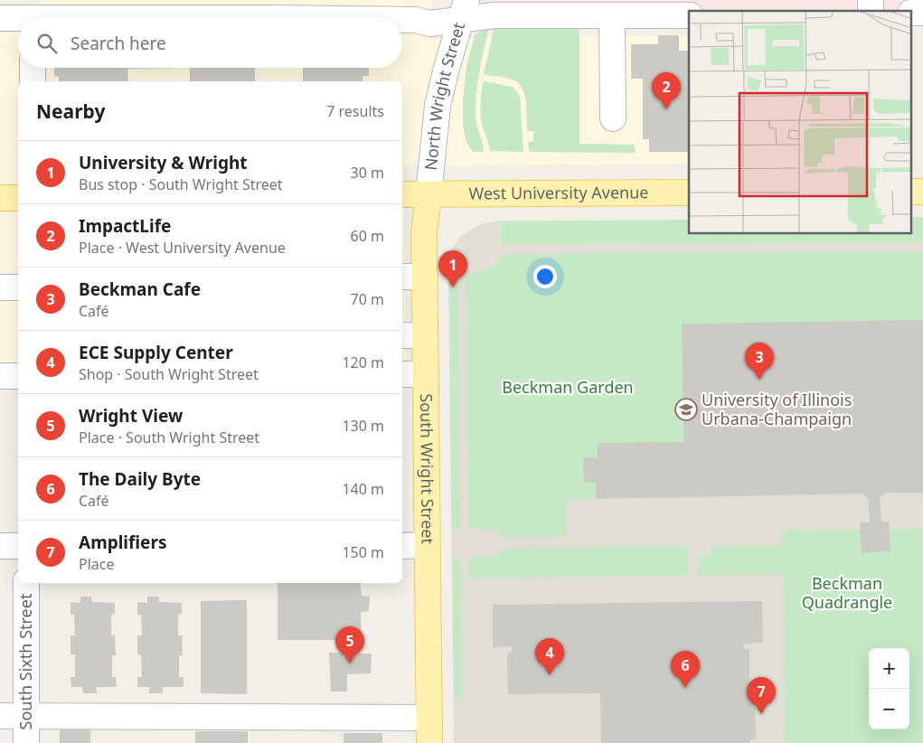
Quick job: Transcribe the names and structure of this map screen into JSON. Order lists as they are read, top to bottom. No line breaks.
{"streets":{"main road":["West University Avenue","South Wright Street"],"street":["North Wright Street","South Sixth Street"]},"crossings":[["North Wright Street","West University Avenue"],["North Wright Street","South Wright Street"],["West University Avenue","South Wright Street"]],"parks":["Beckman Garden","Beckman Quadrangle"],"places":{"school or university":["University of Illinois Urbana-Champaign"]},"page":{"search":"Search here","pins":["2","1","3","5","4","6","7"],"heading":["Nearby","7 results"],"list":[{"mark":"1","name":"University & Wright","note":"Bus stop · South Wright Street","value":"30 m"},{"mark":"2","name":"ImpactLife","note":"Place · West University Avenue","value":"60 m"},{"mark":"3","name":"Beckman Cafe","note":"Café","value":"70 m"},{"mark":"4","name":"ECE Supply Center","note":"Shop · South Wright Street","value":"120 m"},{"mark":"5","name":"Wright View","note":"Place · South Wright Street","value":"130 m"},{"mark":"6","name":"The Daily Byte","note":"Café","value":"140 m"},{"mark":"7","name":"Amplifiers","note":"Place","value":"150 m"}],"map_buttons":["+","−"]}}
